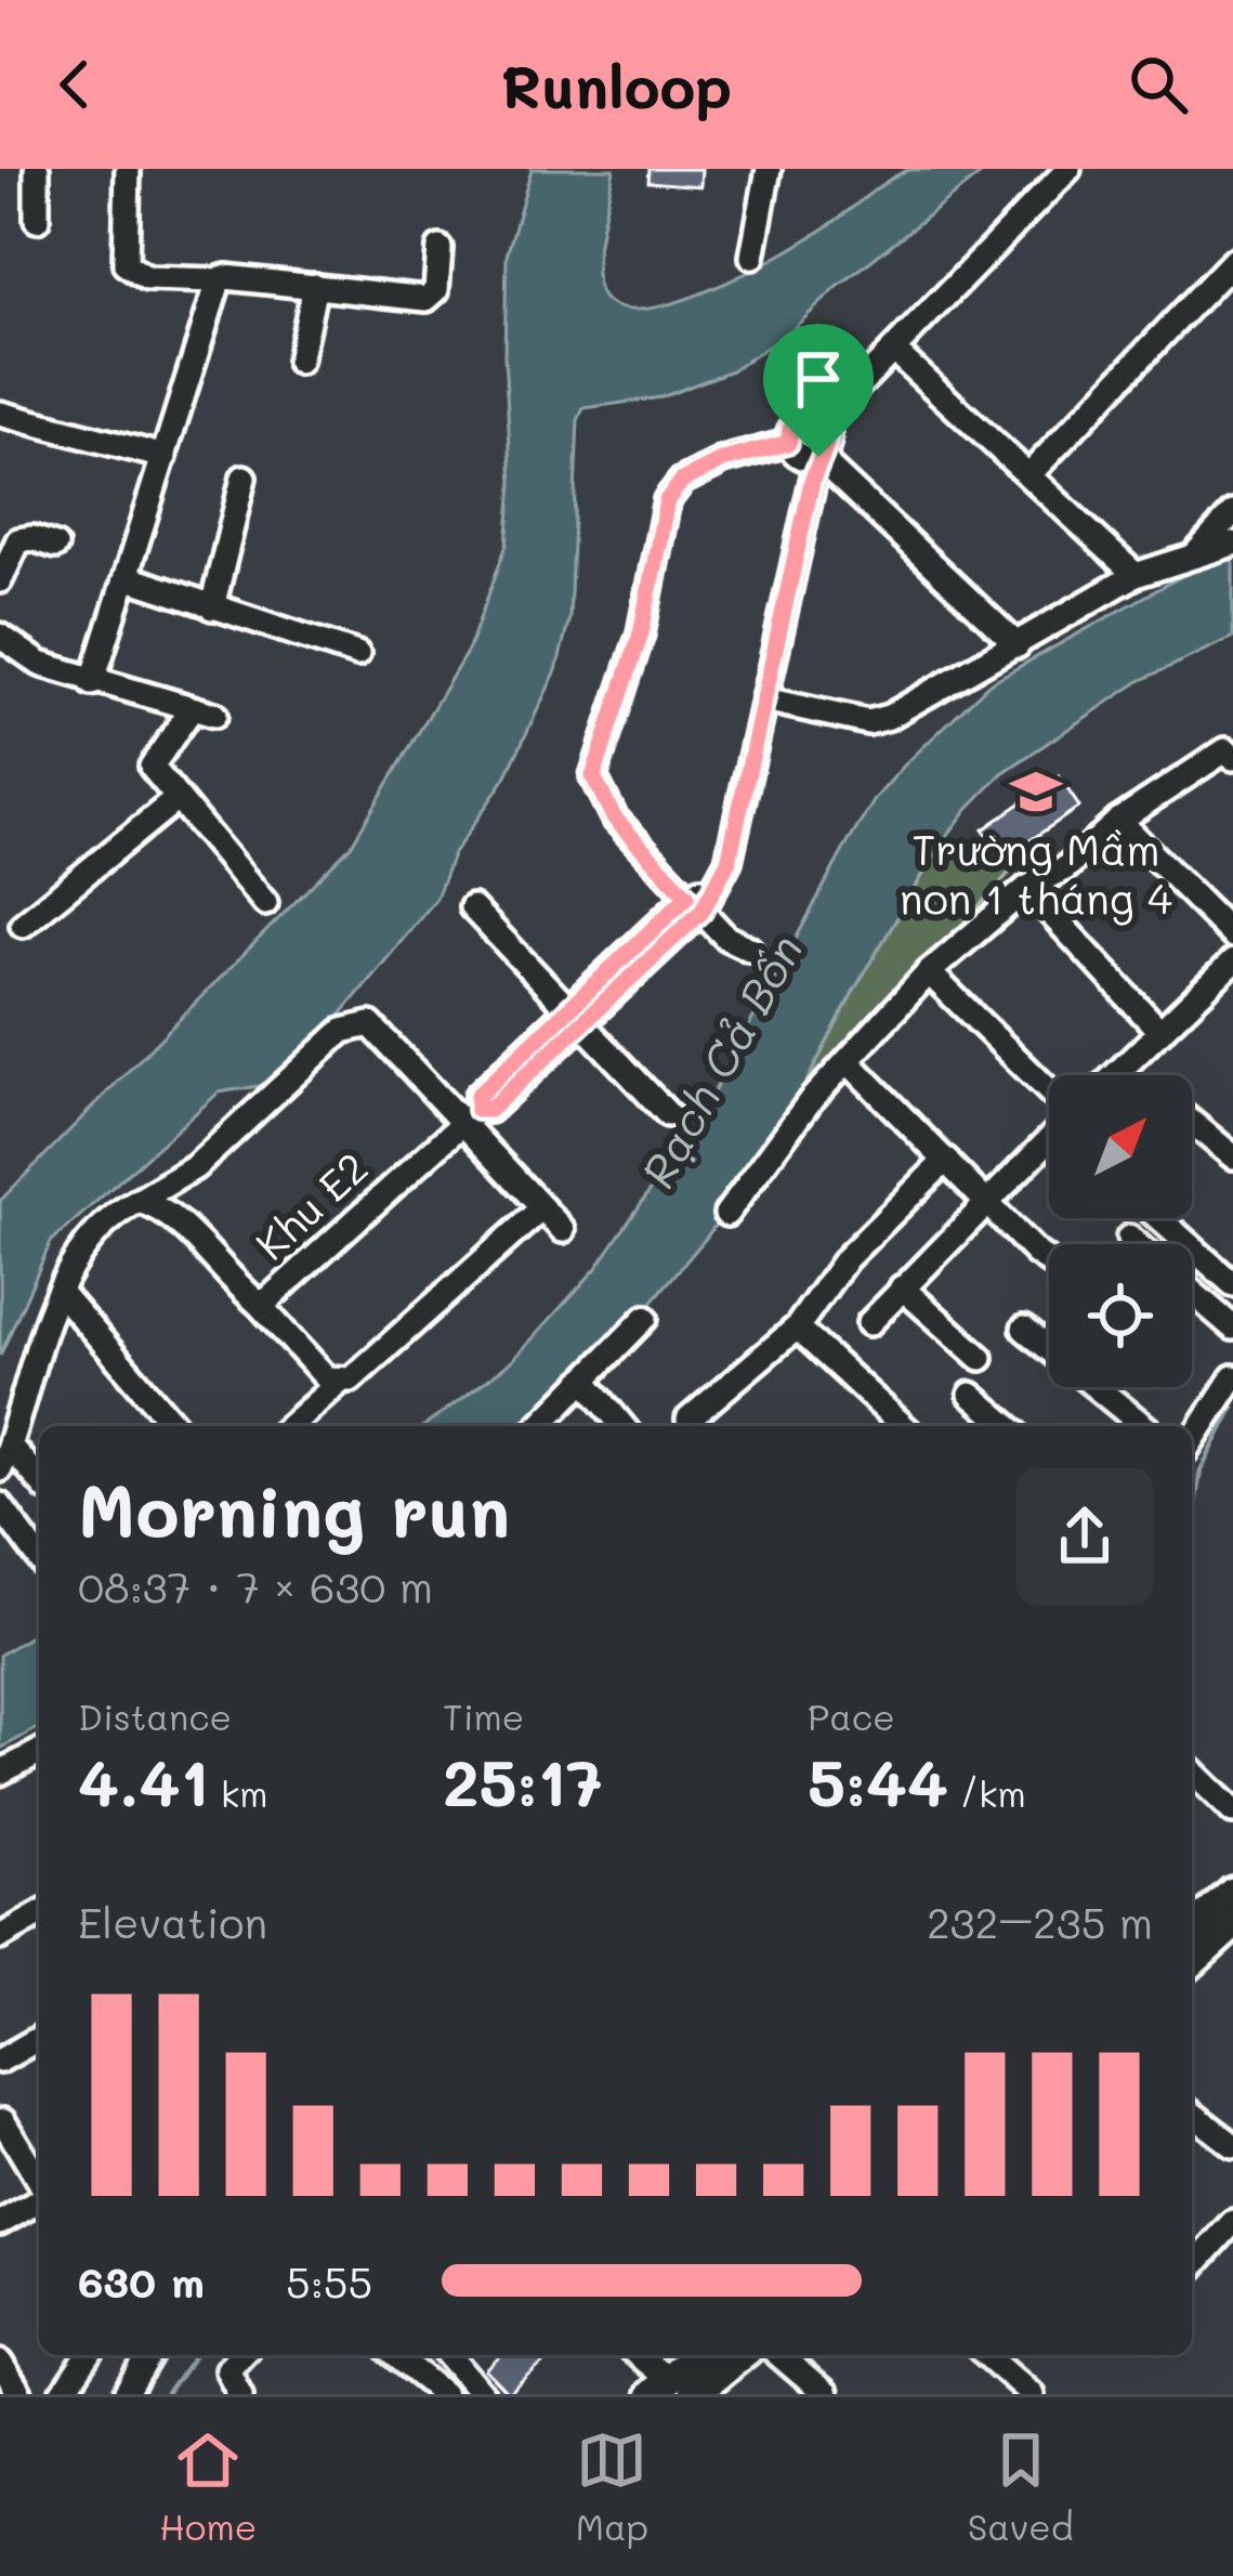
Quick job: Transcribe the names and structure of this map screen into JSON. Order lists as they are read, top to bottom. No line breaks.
{"streets":{"street":["Khu E2"]},"water":["Rạch Cả Bốn"],"places":{"school or university":["Trường Mầm non 1 tháng 4"]},"north":"top right","page":{"header":"Runloop","heading":["Morning run","08:37 · 7 × 630 m"],"stats":[["Distance","4.41 km"],["Time","25:17"],["Pace","5:44 /km"]],"chart":["Elevation","232–235 m"],"list":[{"name":"630 m","note":"5:55"}],"tabs":["Home","Map","Saved"]}}
